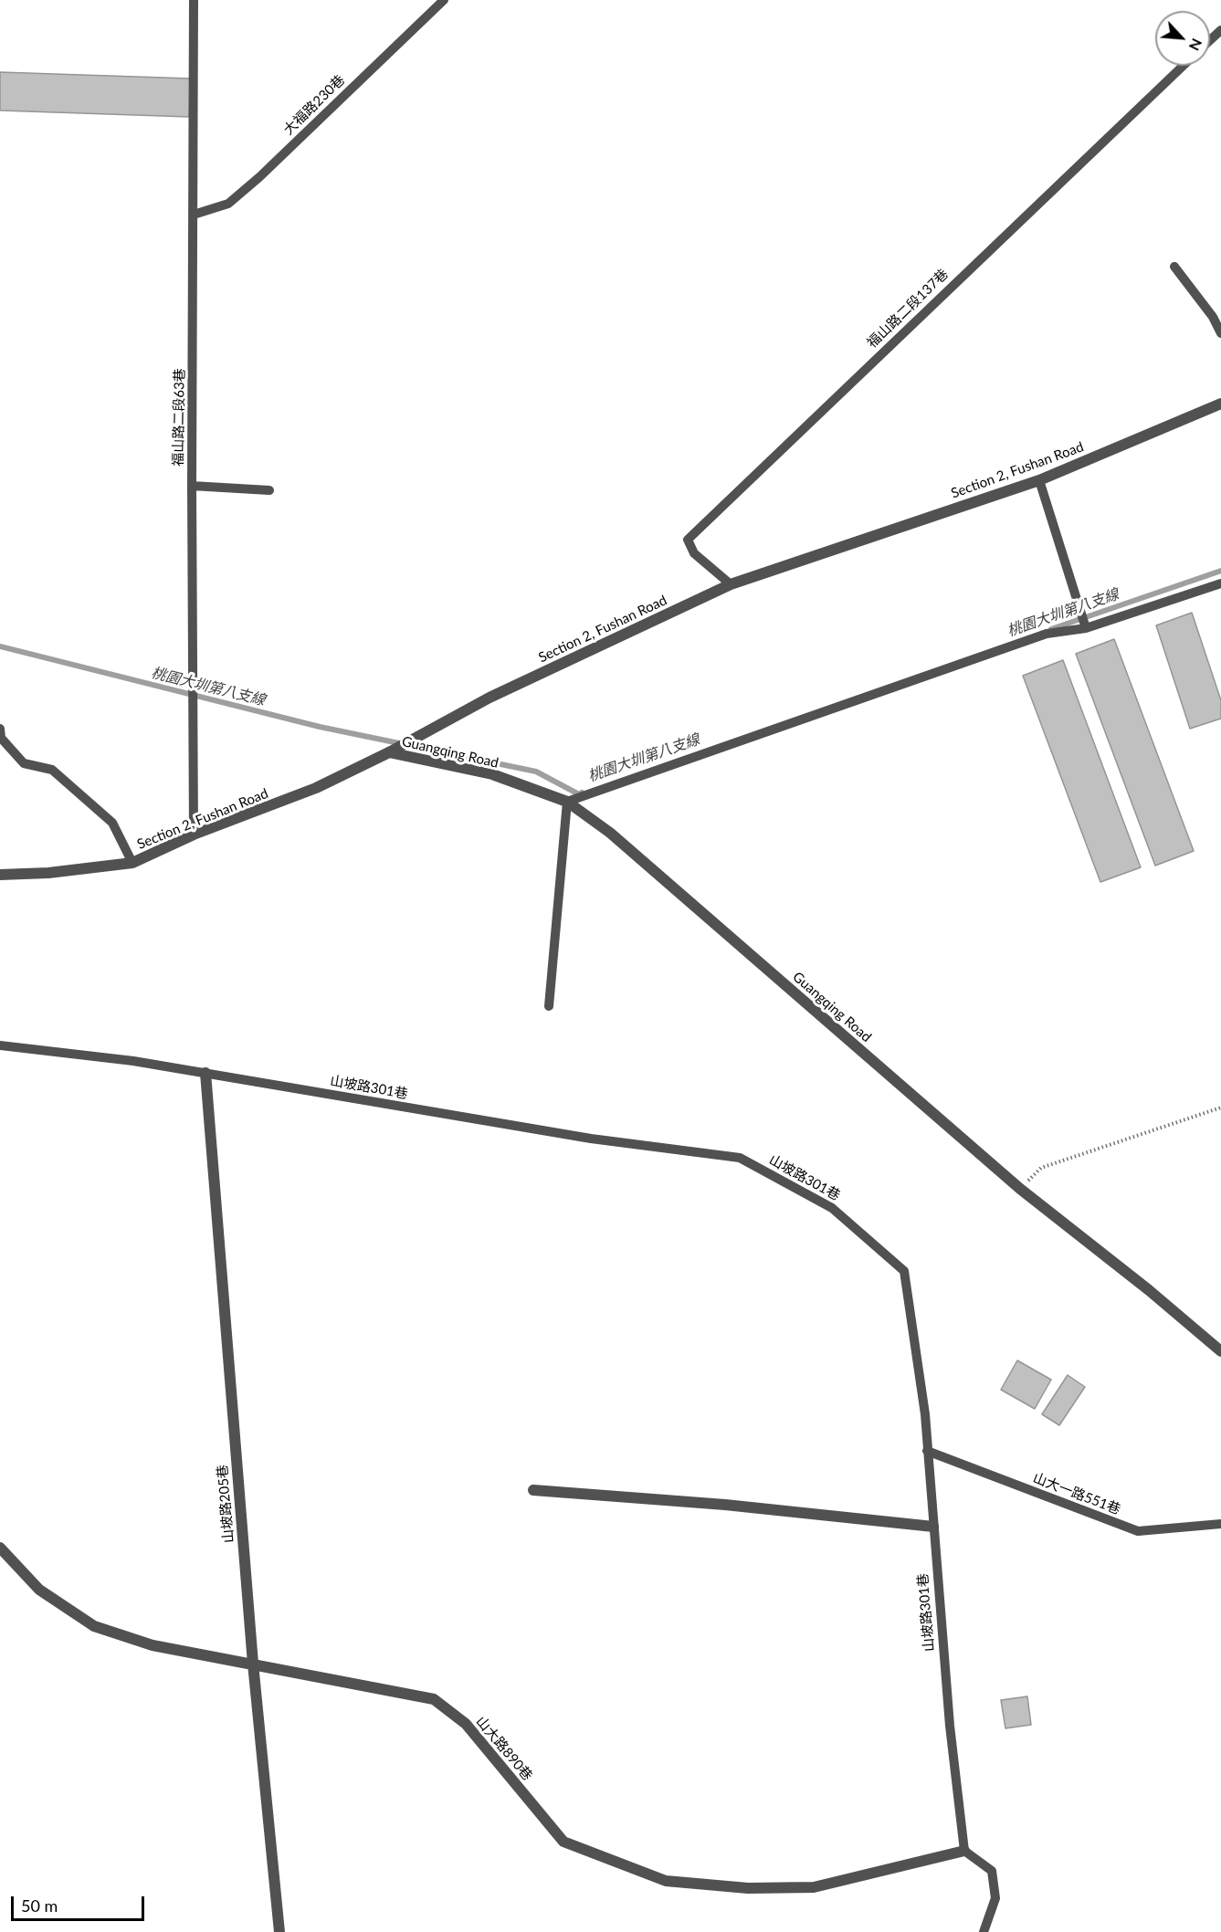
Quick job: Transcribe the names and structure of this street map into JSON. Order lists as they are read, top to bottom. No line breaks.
{"streets":{"street":["Section 2, Fushan Road","Guangqing Road","山坡路205巷","山大路890巷"],"lane":["大福路230巷","福山路二段137巷","福山路二段63巷","山坡路301巷","山大一路551巷"]},"crossings":[["大福路230巷","福山路二段63巷"],["福山路二段137巷","Section 2, Fushan Road"],["福山路二段63巷","Section 2, Fushan Road"],["Section 2, Fushan Road","Guangqing Road"],["山坡路301巷","山大一路551巷"],["山坡路301巷","山坡路205巷"],["山坡路301巷","山大路890巷"],["山坡路205巷","山大路890巷"]],"water":["桃園大圳第八支線"],"scale_bar":"50 m","north":"bottom right"}
